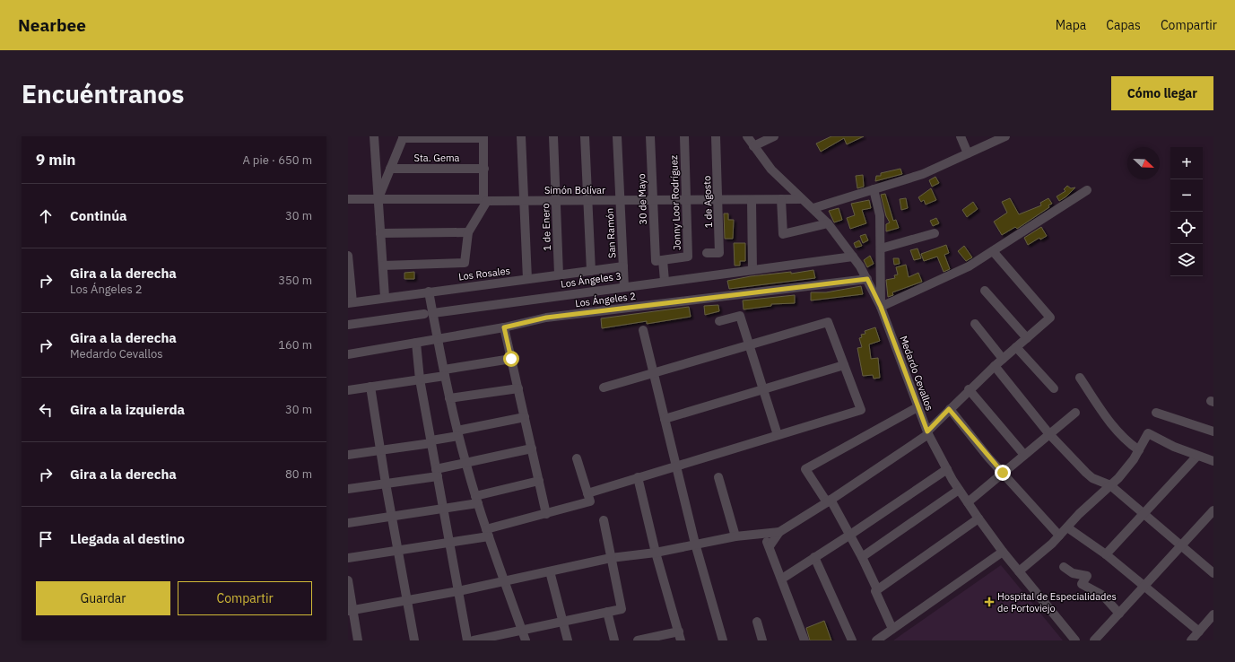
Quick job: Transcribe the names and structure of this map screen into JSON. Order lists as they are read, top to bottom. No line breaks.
{"streets":{"street":["Sta. Gema","Simón Bolívar","30 de Mayo","1 de Agosto","Jonny Loor Rodríguez","1 de Enero","San Ramón","Los Rosales","Los Ángeles 3","Los Ángeles 2","Medardo Cevallos"]},"crossings":[["Simón Bolívar","30 de Mayo"],["Simón Bolívar","1 de Agosto"],["Simón Bolívar","Jonny Loor Rodríguez"],["Simón Bolívar","1 de Enero"],["Simón Bolívar","San Ramón"],["Simón Bolívar","Medardo Cevallos"],["30 de Mayo","Jonny Loor Rodríguez"],["30 de Mayo","Los Ángeles 3"],["1 de Enero","Los Rosales"],["San Ramón","Los Rosales"],["San Ramón","Los Ángeles 3"],["Los Ángeles 3","Medardo Cevallos"],["Los Ángeles 2","Medardo Cevallos"]],"places":{"health":["Hospital de Especialidades de Portoviejo"]},"north":"bottom right","page":{"header":"Nearbee","nav":["Mapa","Capas","Compartir"],"buttons":["Cómo llegar",["Guardar","Compartir"]],"title":"Encuéntranos","heading":["9 min","A pie · 650 m"],"map_buttons":["+","−"],"list":[["Continúa","30 m"],["Gira a la derecha","Los Ángeles 2","350 m"],["Gira a la derecha","Medardo Cevallos","160 m"],["Gira a la izquierda","30 m"],["Gira a la derecha","80 m"],"Llegada al destino"]}}
